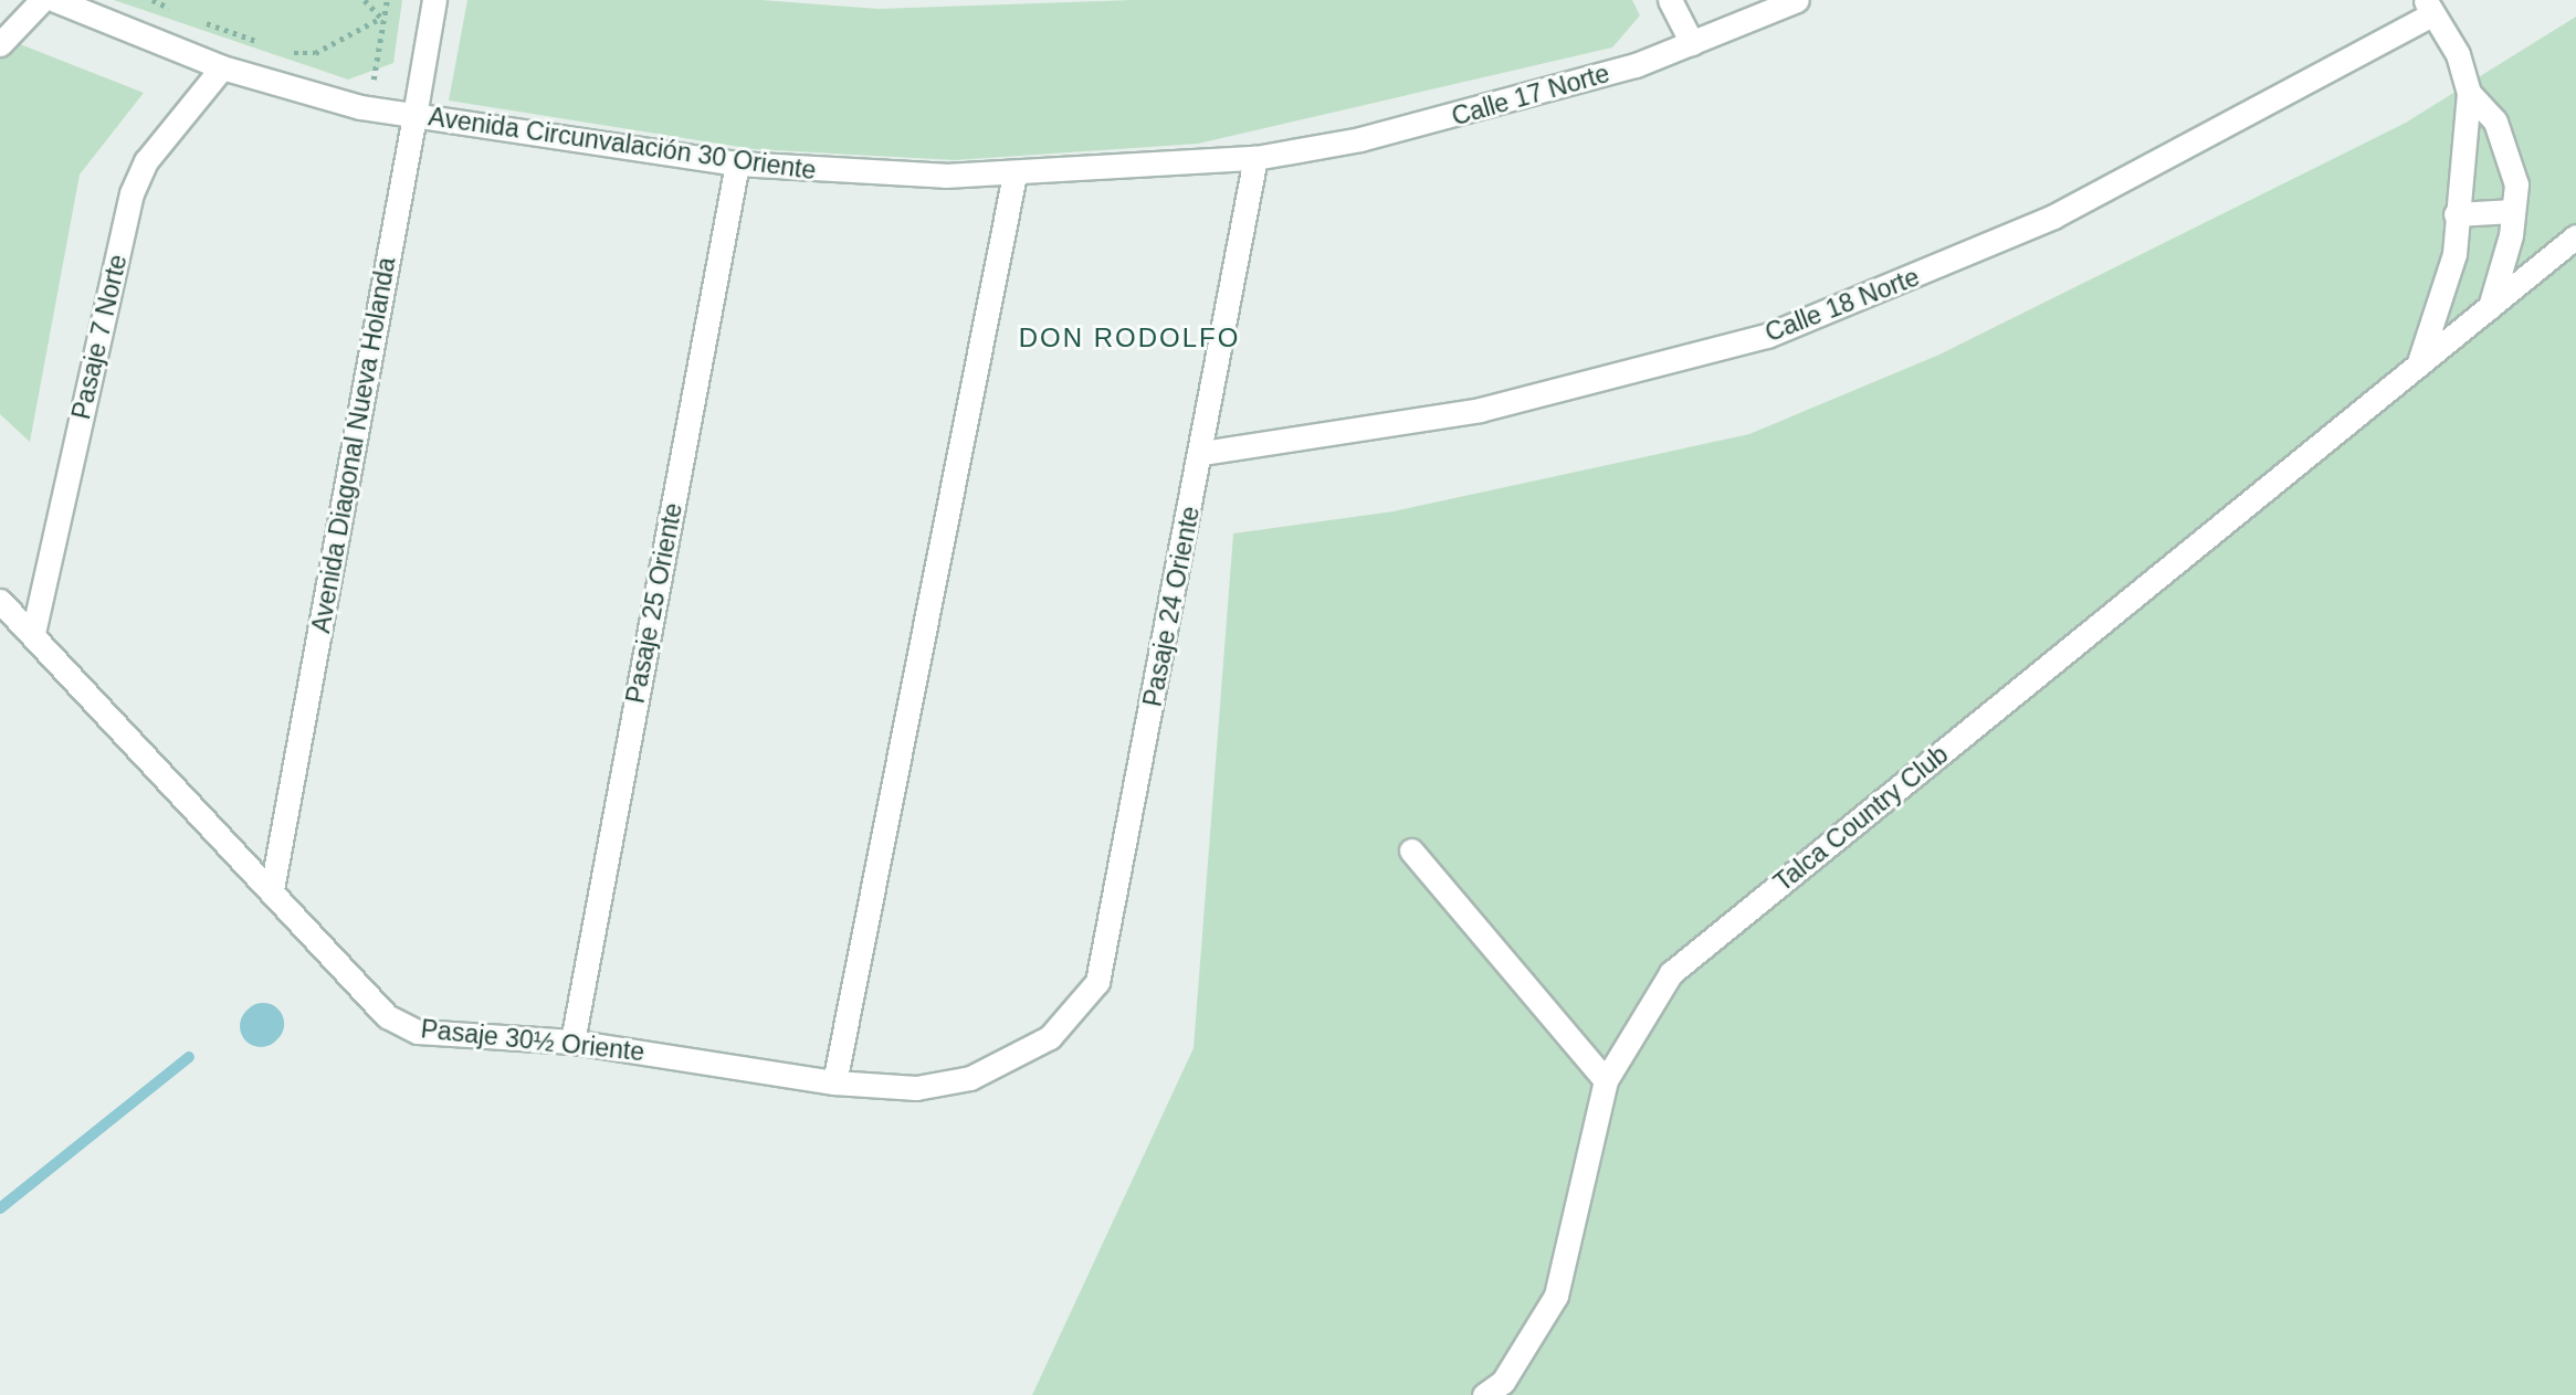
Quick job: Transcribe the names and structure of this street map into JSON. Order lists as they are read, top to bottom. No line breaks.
{"streets":{"street":["Calle 17 Norte","Avenida Circunvalación 30 Oriente","Calle 18 Norte","Pasaje 7 Norte","Avenida Diagonal Nueva Holanda","Pasaje 25 Oriente","Pasaje 24 Oriente","Talca Country Club","Pasaje 30½ Oriente"]},"crossings":[["Calle 17 Norte","Avenida Circunvalación 30 Oriente"],["Calle 17 Norte","Pasaje 24 Oriente"],["Avenida Circunvalación 30 Oriente","Pasaje 7 Norte"],["Avenida Circunvalación 30 Oriente","Avenida Diagonal Nueva Holanda"],["Avenida Circunvalación 30 Oriente","Pasaje 25 Oriente"],["Avenida Circunvalación 30 Oriente","Pasaje 24 Oriente"],["Calle 18 Norte","Pasaje 24 Oriente"],["Pasaje 7 Norte","Pasaje 30½ Oriente"],["Avenida Diagonal Nueva Holanda","Pasaje 30½ Oriente"],["Pasaje 25 Oriente","Pasaje 30½ Oriente"],["Pasaje 24 Oriente","Pasaje 30½ Oriente"]],"districts":["DON RODOLFO"]}
